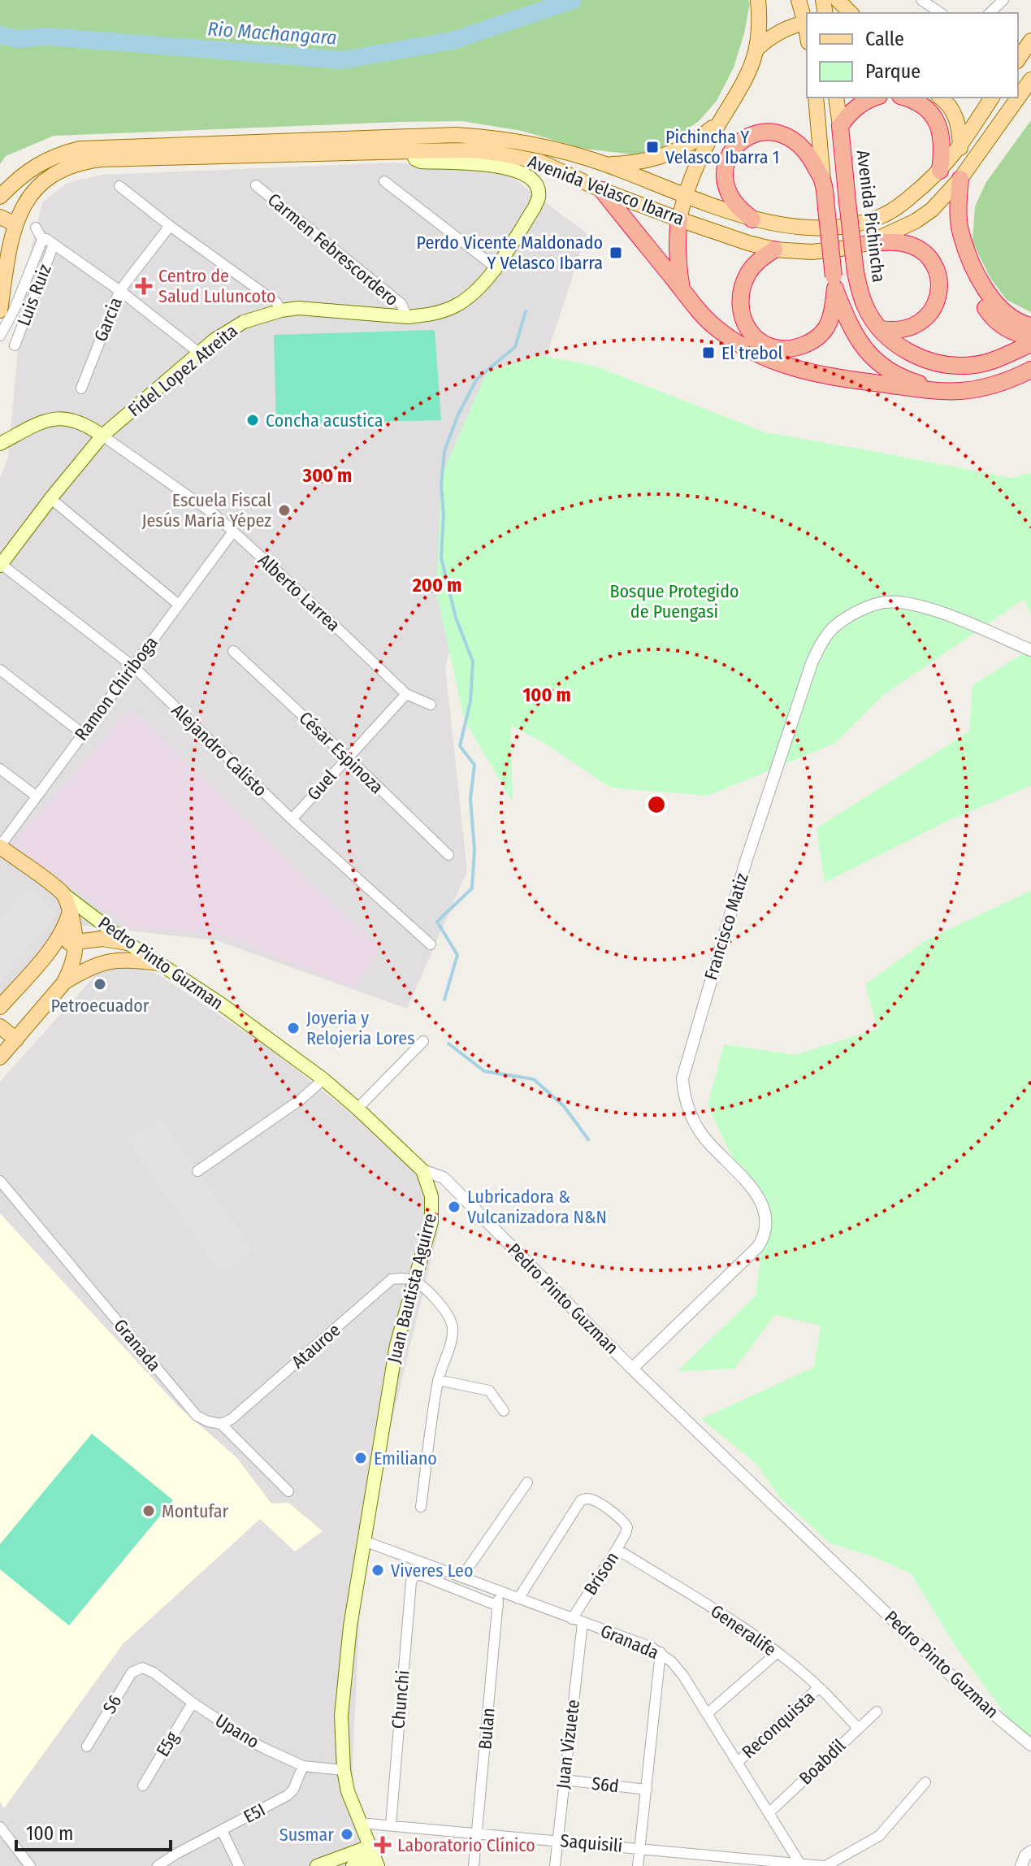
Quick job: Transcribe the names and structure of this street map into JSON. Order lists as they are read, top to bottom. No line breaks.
{"streets":{"highway":["Avenida Pichincha"],"main road":["Avenida Velasco Ibarra","Fidel Lopez Atreita","Pedro Pinto Guzman","Juan Bautista Aguirre"],"street":["Carmen Febrescordero","Luis Ruiz","Garcia","Alberto Larrea","Ramon Chiriboga","Alejandro Calisto","César Espinoza","Guel","Francisco Matiz","Granada","Atauroe","Brison","Generalife","Chunchi","S6","Reconquista","Bulan","Upano","E5g","Juan Vizuete","Boabdil","S6d","E5I","Saquisili"]},"crossings":[["Avenida Velasco Ibarra","Fidel Lopez Atreita"],["Carmen Febrescordero","Fidel Lopez Atreita"],["Luis Ruiz","Garcia"],["Luis Ruiz","Fidel Lopez Atreita"],["Fidel Lopez Atreita","Alberto Larrea"],["Fidel Lopez Atreita","Alejandro Calisto"],["Alberto Larrea","Ramon Chiriboga"],["Alberto Larrea","Guel"],["Ramon Chiriboga","Alejandro Calisto"],["Ramon Chiriboga","Pedro Pinto Guzman"],["Alejandro Calisto","Guel"],["César Espinoza","Guel"],["Francisco Matiz","Pedro Pinto Guzman"],["Pedro Pinto Guzman","Juan Bautista Aguirre"],["Juan Bautista Aguirre","Granada"],["Juan Bautista Aguirre","Atauroe"],["Juan Bautista Aguirre","Upano"],["Juan Bautista Aguirre","Saquisili"],["Granada","Atauroe"],["Granada","Brison"],["Granada","Reconquista"],["Granada","Bulan"],["Granada","Juan Vizuete"],["Granada","Boabdil"],["Granada","Saquisili"],["Brison","Generalife"],["Generalife","Reconquista"],["Generalife","Boabdil"],["Chunchi","Bulan"],["Chunchi","Saquisili"],["S6","Upano"],["Bulan","Saquisili"],["Upano","E5g"],["Upano","E5I"],["Juan Vizuete","S6d"],["Juan Vizuete","Saquisili"]],"water":["Rio Machangara"],"parks":["Bosque Protegido de Puengasi"],"places":{"transit":["Pichincha Y Velasco Ibarra 1","Perdo Vicente Maldonado Y Velasco Ibarra","El trebol"],"health":["Centro de Salud Luluncoto","Laboratorio Clínico"],"other":["Concha acustica","Escuela Fiscal Jesús María Yépez","Petroecuador","Joyeria y Relojeria Lores","Lubricadora & Vulcanizadora N&N","Emiliano","Montufar","Viveres Leo","Susmar"]},"legend":["Calle","Parque"],"scale_bar":"100 m","rings":["300 m","200 m","100 m"]}
